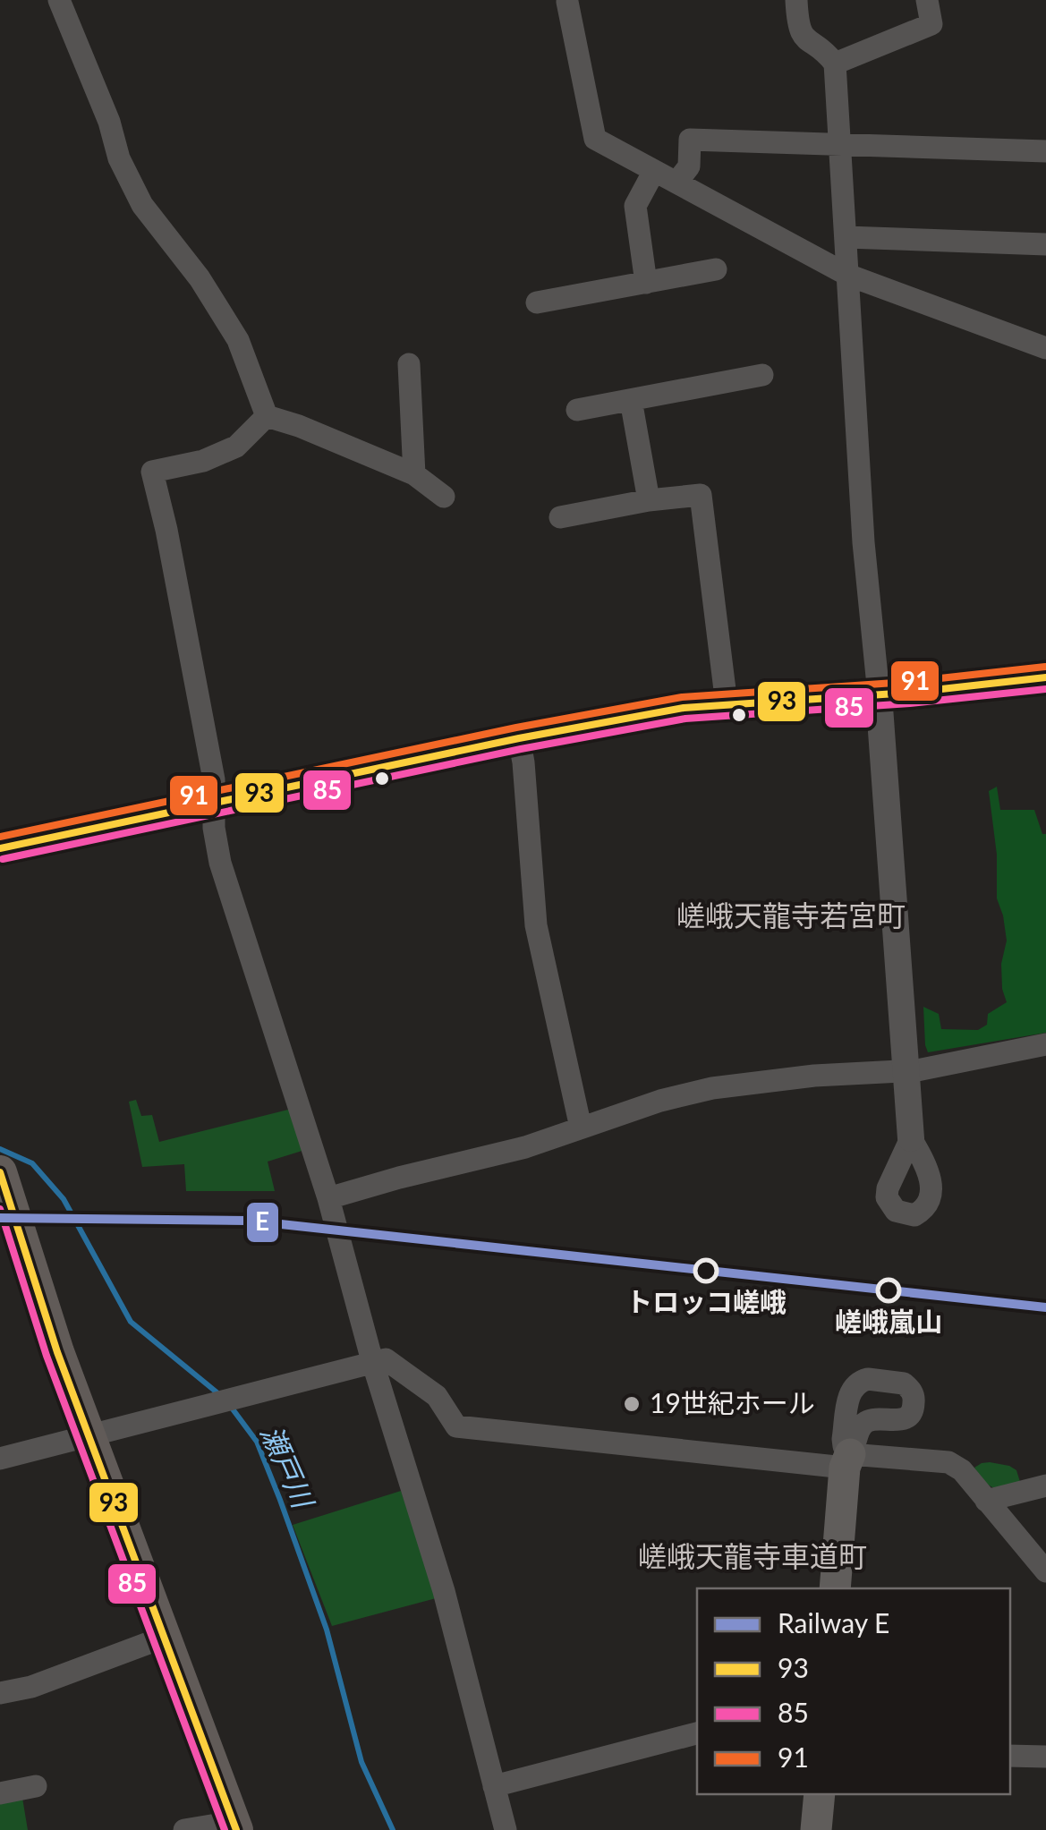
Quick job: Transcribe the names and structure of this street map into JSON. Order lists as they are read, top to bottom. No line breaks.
{"districts":["嵯峨天龍寺若宮町","嵯峨天龍寺車道町"],"water":["瀬戸川"],"places":["トロッコ嵯峨","嵯峨嵐山","19世紀ホール"],"lines":["transit line 91","transit line 93","transit line 85","rail line E"],"legend":["Railway E","93","85","91"]}
